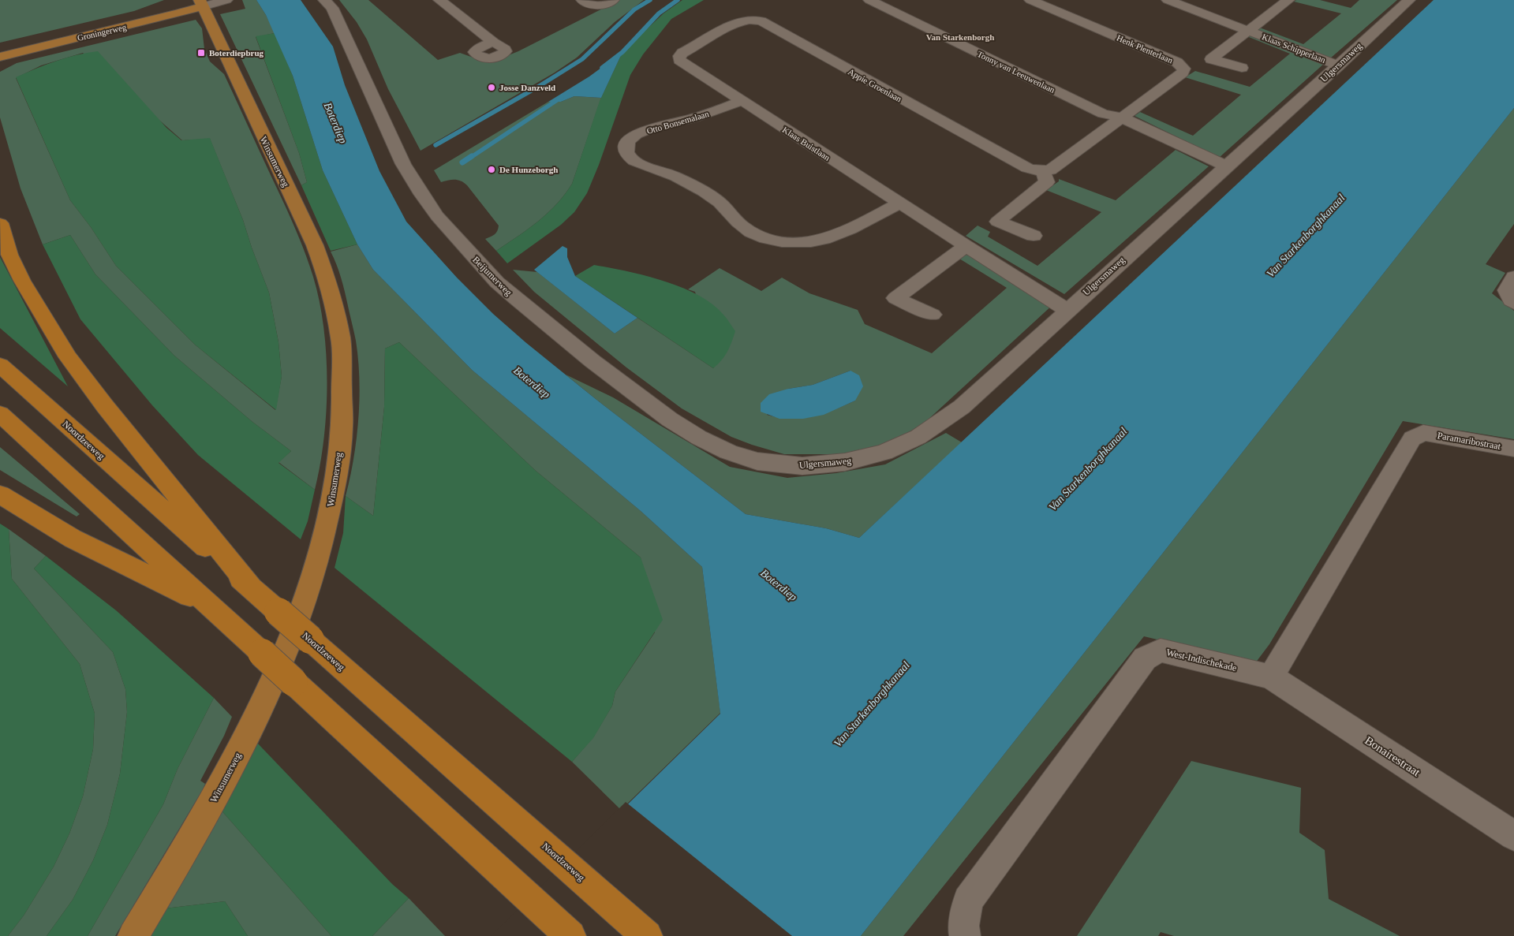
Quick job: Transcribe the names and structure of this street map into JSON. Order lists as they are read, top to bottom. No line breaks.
{"streets":{"highway":["Noordzeeweg"],"main road":["Groningerweg","Winsumerweg"],"street":["Klaas Schipperlaan","Henk Plenterlaan","Ulgersmaweg","Tonny van Leeuwenlaan","Appie Groenlaan","Otto Bonsemalaan","Klaas Buistlaan","Beijumerweg","Paramaribostraat","West-Indischekade","Bonairestraat"]},"crossings":[["Groningerweg","Winsumerweg"],["Klaas Schipperlaan","Ulgersmaweg"],["Henk Plenterlaan","Tonny van Leeuwenlaan"],["Ulgersmaweg","Tonny van Leeuwenlaan"],["Ulgersmaweg","Klaas Buistlaan"],["Ulgersmaweg","Beijumerweg"],["Appie Groenlaan","Klaas Buistlaan"],["Otto Bonsemalaan","Klaas Buistlaan"],["Paramaribostraat","West-Indischekade"],["Paramaribostraat","Bonairestraat"],["West-Indischekade","Bonairestraat"]],"districts":["Van Starkenborgh"],"water":["Boterdiep","Van Starkenborghkanaal"],"places":{"transit":["Boterdiepbrug"],"other":["Josse Danzveld","De Hunzeborgh"]}}
